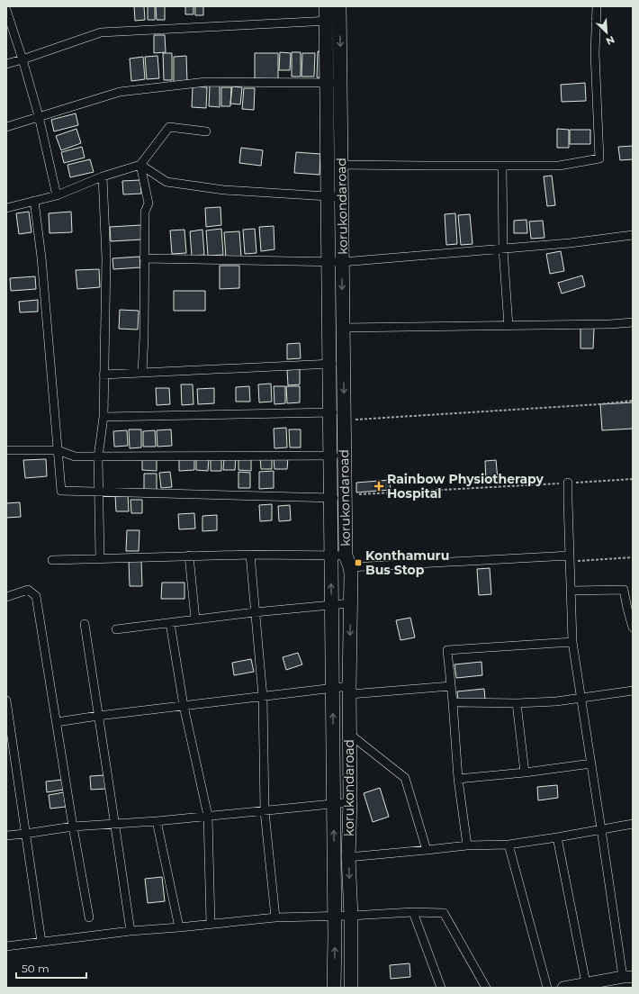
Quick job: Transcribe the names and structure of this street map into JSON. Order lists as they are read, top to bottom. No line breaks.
{"streets":{"main road":["korukondaroad"]},"places":{"health":["Rainbow Physiotherapy Hospital"],"transit":["Konthamuru Bus Stop"]},"scale_bar":"50 m","north":"bottom right"}
